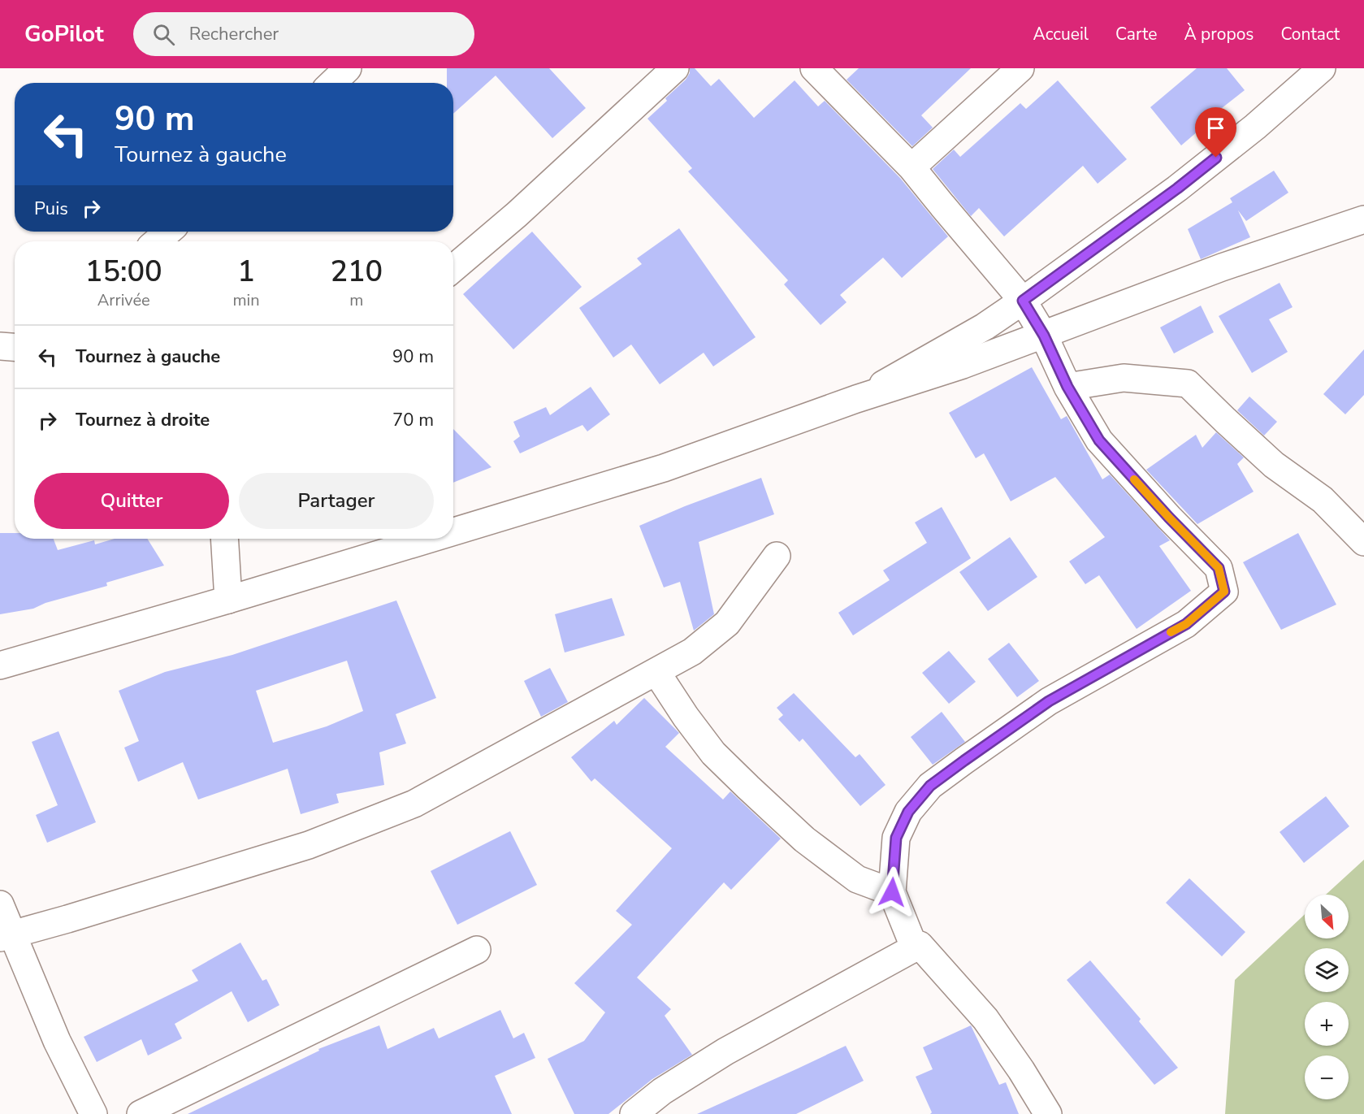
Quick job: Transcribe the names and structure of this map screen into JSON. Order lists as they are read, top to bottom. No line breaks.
{"north":"bottom right","page":{"header":"GoPilot","search":"Rechercher","nav":["Accueil","Carte","À propos","Contact"],"turn":["90 m","Tournez à gauche"],"then":"Puis","eta":["15:00","Arrivée","1","min","210","m"],"list":[{"name":"Tournez à gauche","value":"90 m"},{"name":"Tournez à droite","value":"70 m"}],"buttons":["Quitter","Partager"],"map_buttons":["+","−"]}}
